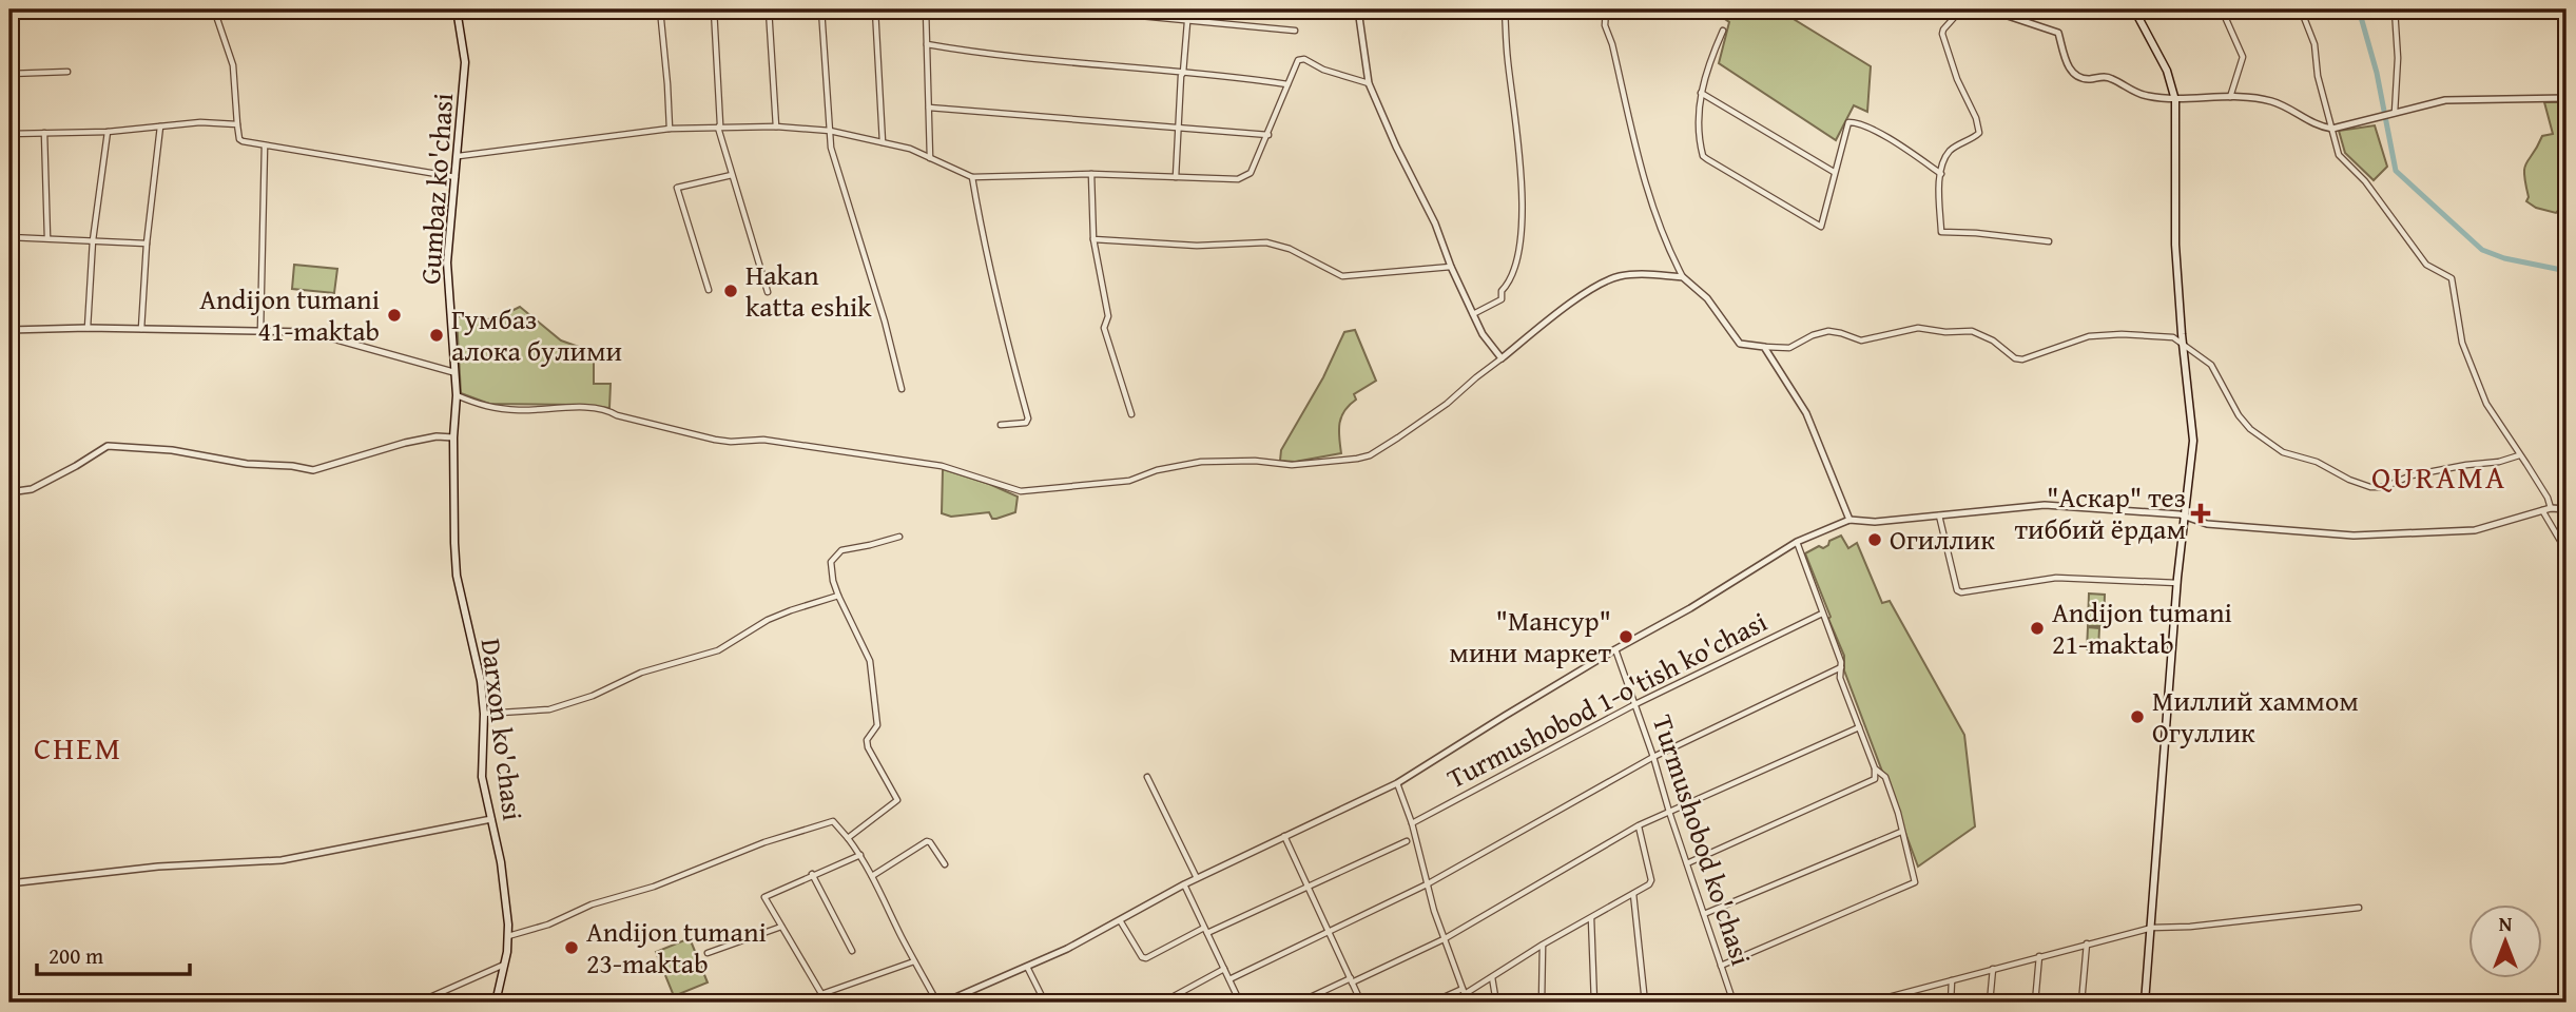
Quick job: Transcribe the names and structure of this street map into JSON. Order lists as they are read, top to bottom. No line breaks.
{"streets":{"main road":["Gumbaz ko'chasi","Darxon ko'chasi"],"street":["Turmushobod 1-o'tish ko'chasi","Turmushobod ko'chasi"]},"crossings":[["Gumbaz ko'chasi","Darxon ko'chasi"],["Turmushobod 1-o'tish ko'chasi","Turmushobod ko'chasi"]],"districts":["QURAMA","CHEM"],"places":{"other":["Hakan katta eshik","Andijon tumani 41-maktab","Гумбаз алока булими","Огиллик","Andijon tumani 21-maktab","\"Мансур\" мини маркет","Миллий хаммом Огуллик","Andijon tumani 23-maktab"],"health":["\"Аскар\" тез тиббий ёрдам"]},"scale_bar":"200 m","north":"top"}
